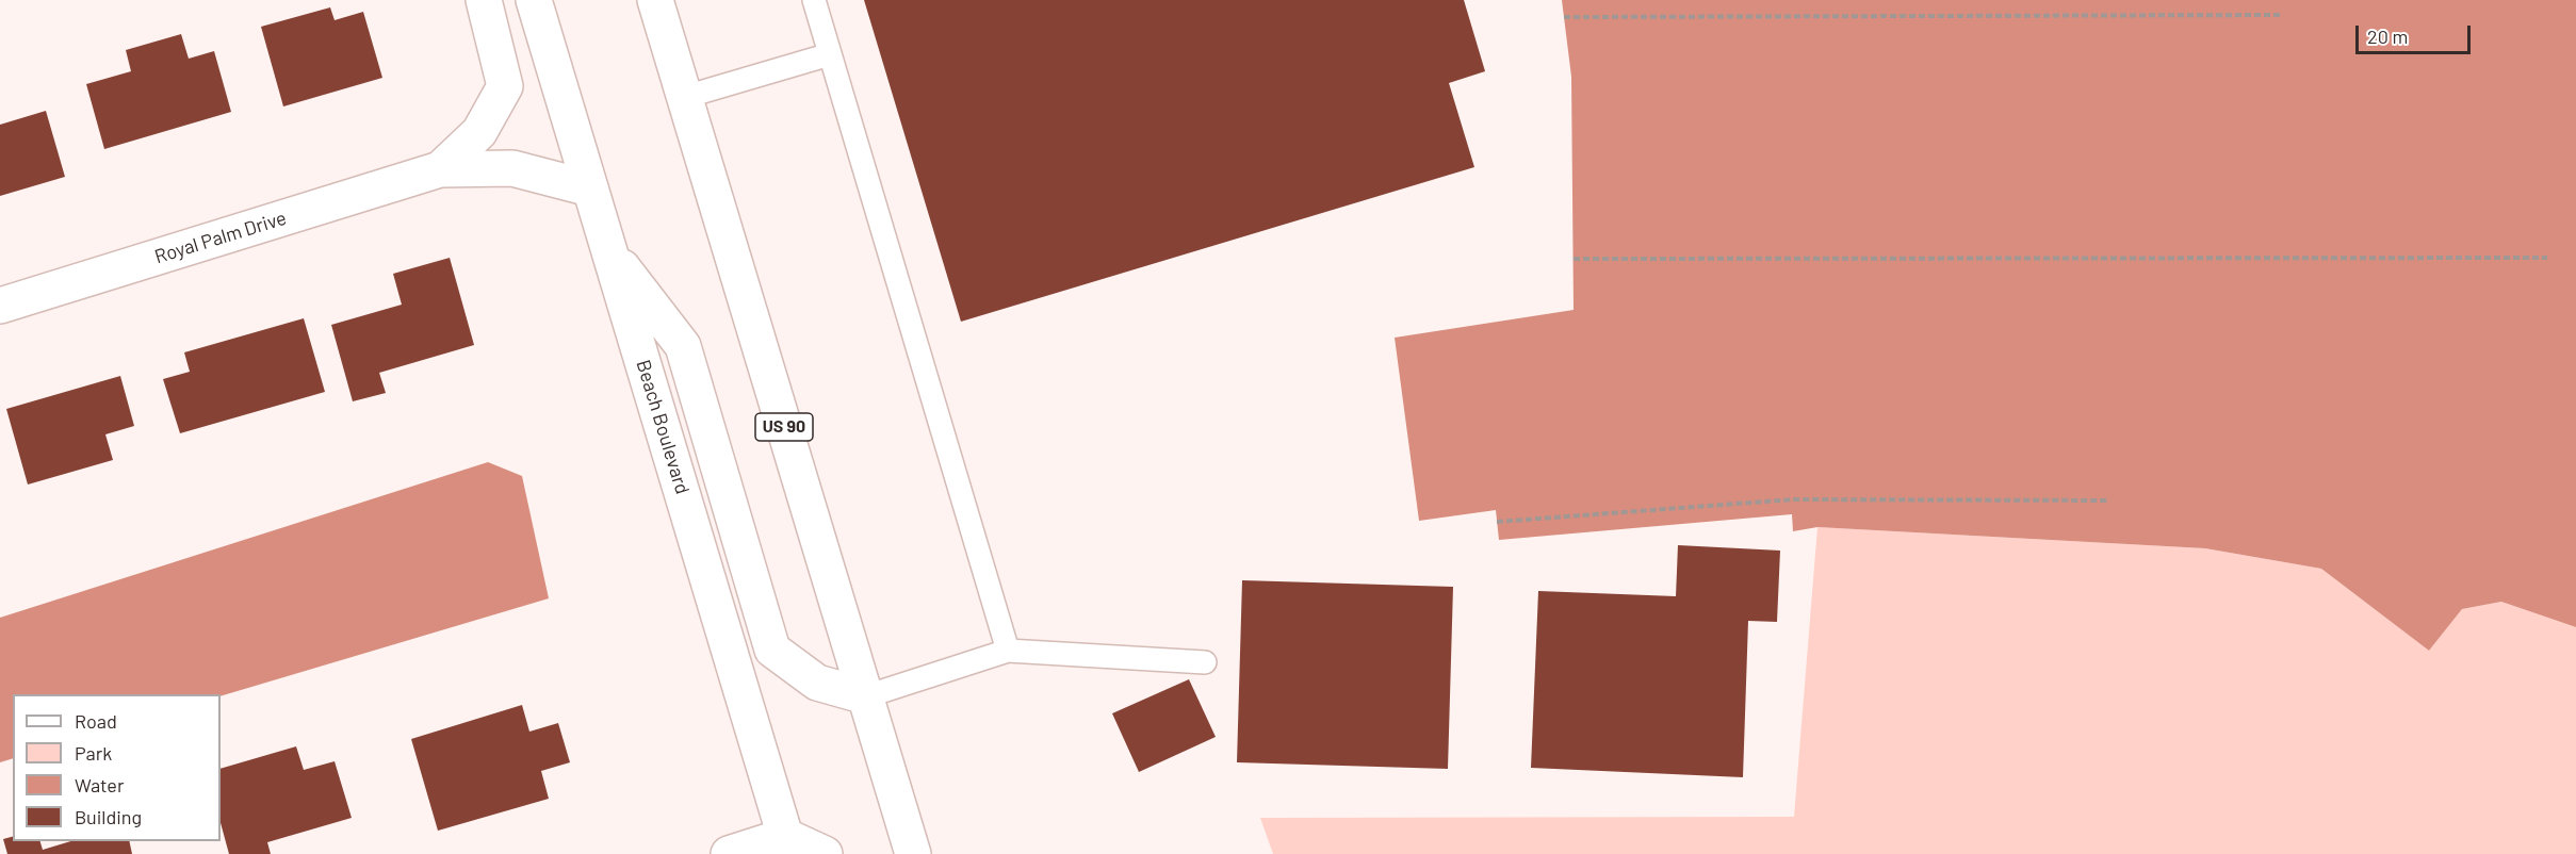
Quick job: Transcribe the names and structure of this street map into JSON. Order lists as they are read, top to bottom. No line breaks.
{"streets":{"main road":["Royal Palm Drive","Beach Boulevard","US 90"]},"crossings":[["Royal Palm Drive","Beach Boulevard"]],"legend":["Road","Park","Water","Building"],"scale_bar":"20 m"}
